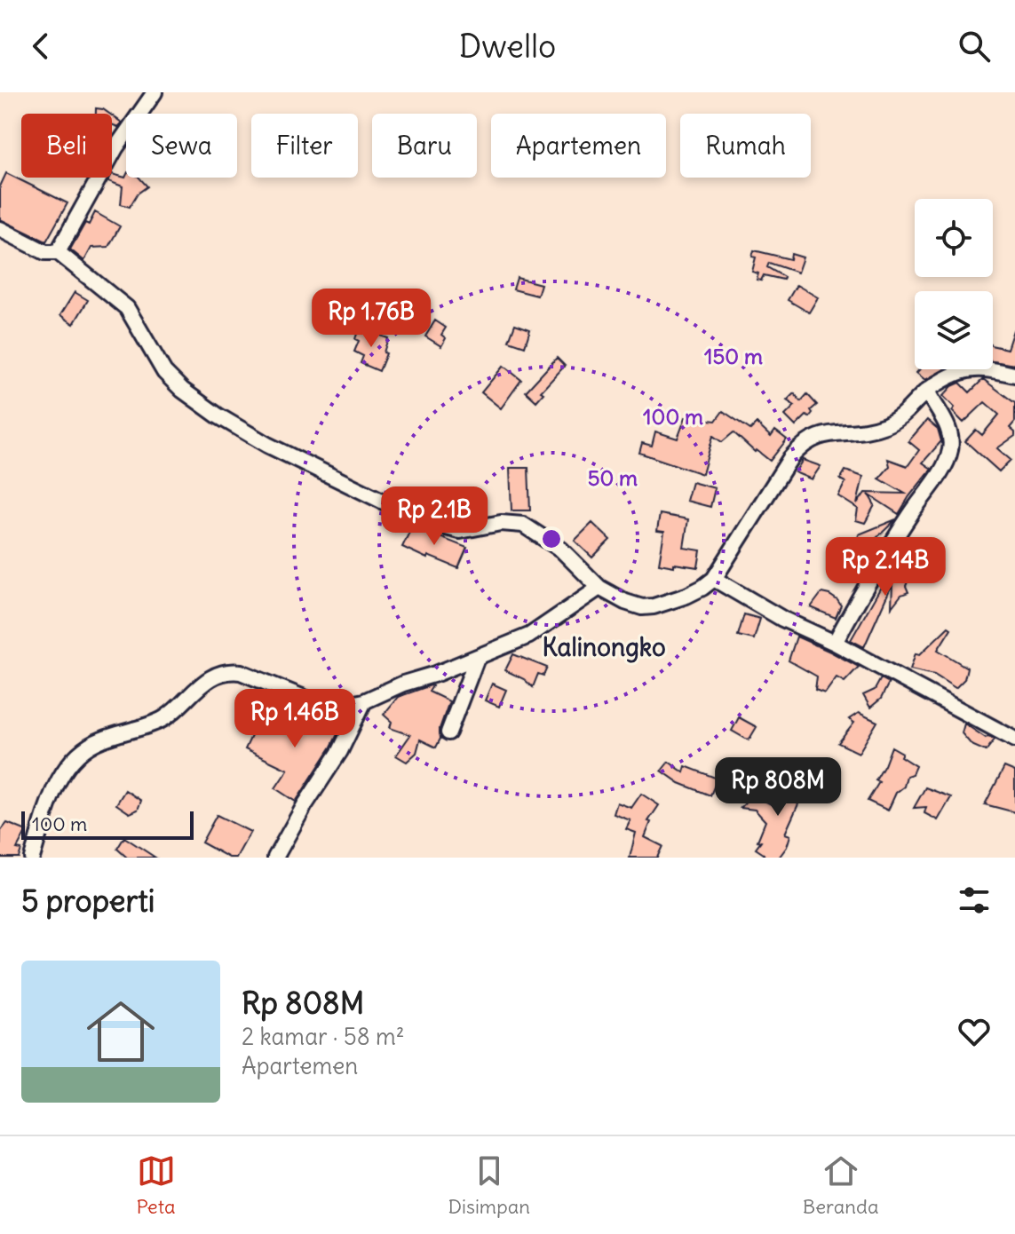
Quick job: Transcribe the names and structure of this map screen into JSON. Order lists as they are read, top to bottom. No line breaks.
{"districts":["Kalinongko"],"scale_bar":"100 m","page":{"header":"Dwello","chip":["Beli","Sewa","Filter","Baru","Apartemen","Rumah"],"price":["Rp 1.76B","Rp 2.1B","Rp 2.14B","Rp 1.46B","Rp 808M"],"scale":"100 m","heading":"5 properti","list":[{"name":"Rp 808M","note":"2 kamar · 58 m² · Apartemen"}],"tabs":["Peta","Disimpan","Beranda"]},"rings":["150 m","100 m","50 m"]}
